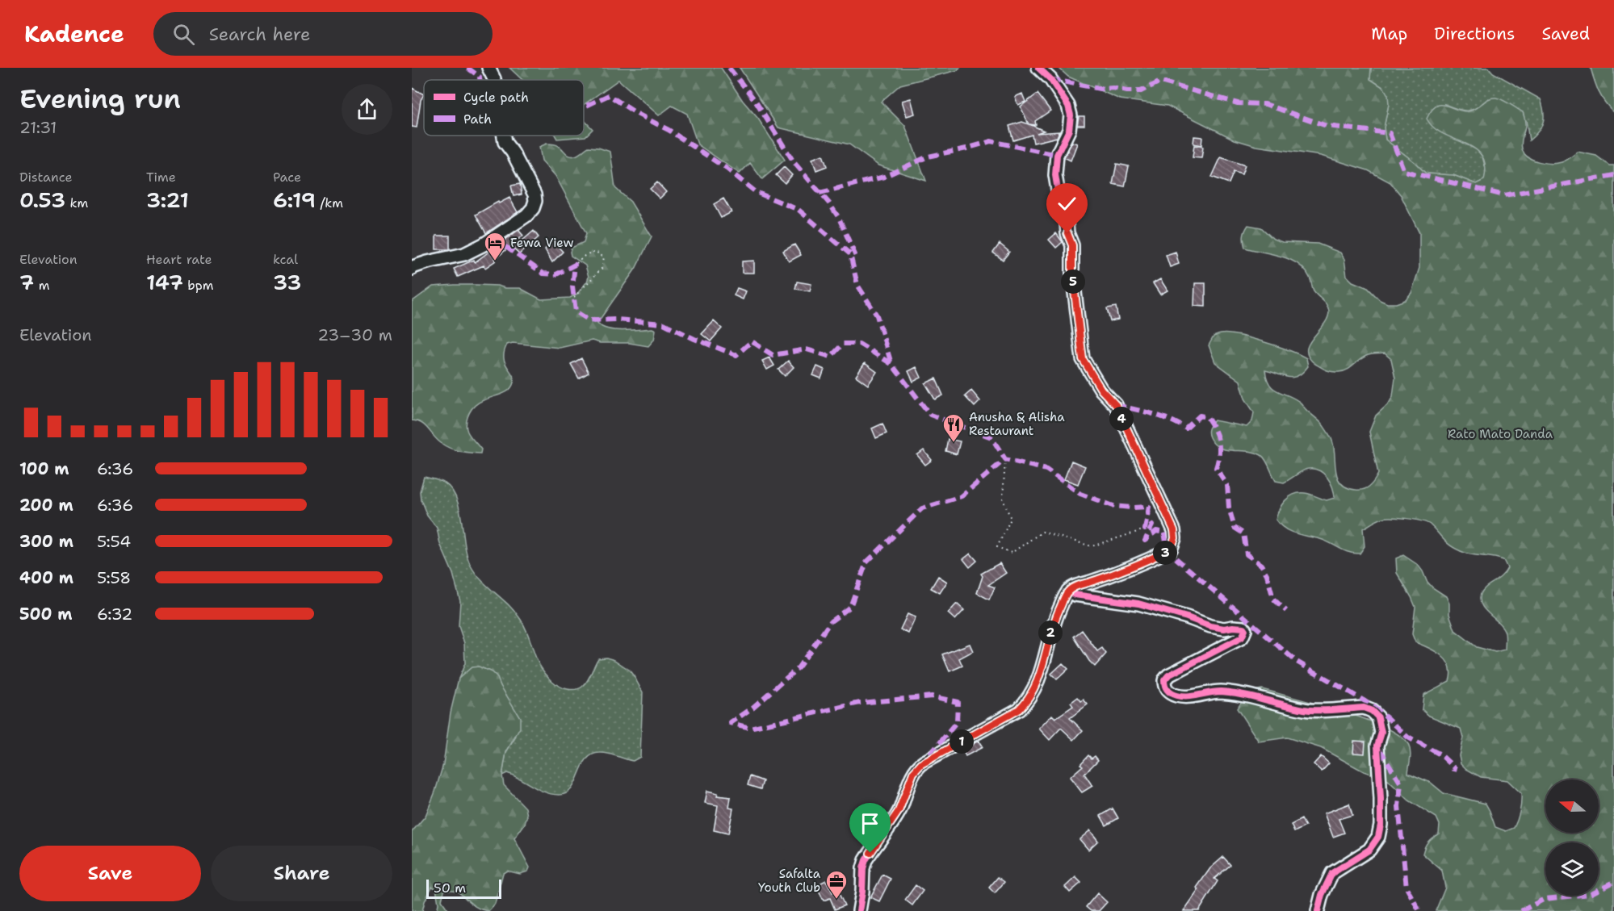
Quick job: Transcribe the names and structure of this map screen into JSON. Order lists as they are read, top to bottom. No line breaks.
{"parks":["Rato Mato Danda"],"places":{"hotel":["Fewa View"],"restaurant":["Anusha & Alisha Restaurant"],"office":["Safalta Youth Club"]},"legend":["Cycle path","Path"],"scale_bar":"50 m","north":"left","page":{"header":"Kadence","search":"Search here","nav":["Map","Directions","Saved"],"heading":["Evening run","21:31"],"stats":[["Distance","0.53 km"],["Time","3:21"],["Pace","6:19 /km"],["Elevation","7 m"],["Heart rate","147 bpm"],["kcal","33"]],"pins":["5","4","3","2","1"],"chart":["Elevation","23–30 m"],"list":[{"name":"100 m","note":"6:36"},{"name":"200 m","note":"6:36"},{"name":"300 m","note":"5:54"},{"name":"400 m","note":"5:58"},{"name":"500 m","note":"6:32"}],"buttons":["Save","Share"],"scale":"50 m"}}
